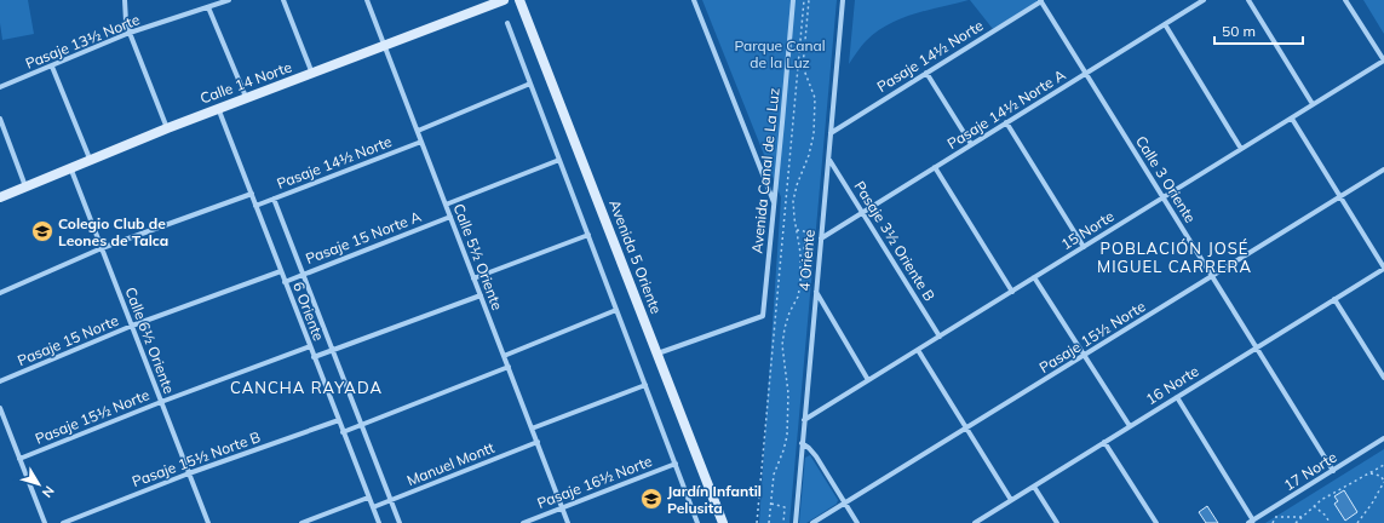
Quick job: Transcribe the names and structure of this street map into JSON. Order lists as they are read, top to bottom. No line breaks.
{"streets":{"street":["Pasaje 13½ Norte","Pasaje 14½ Norte","Calle 14 Norte","Pasaje 14½ Norte A","Avenida Canal de La Luz","Calle 3 Oriente","15 Norte","Pasaje 15 Norte A","Pasaje 3½ Oriente B","Calle 5½ Oriente","Avenida 5 Oriente","4 Oriente","6 Oriente","Pasaje 15½ Norte","Pasaje 15 Norte","Calle 6½ Oriente","16 Norte","Pasaje 15½ Norte B","Manuel Montt","17 Norte","Pasaje 16½ Norte"]},"crossings":[["Pasaje 14½ Norte","Calle 3 Oriente"],["Pasaje 14½ Norte","Calle 5½ Oriente"],["Pasaje 14½ Norte","4 Oriente"],["Pasaje 14½ Norte","6 Oriente"],["Calle 14 Norte","Calle 5½ Oriente"],["Calle 14 Norte","6 Oriente"],["Calle 14 Norte","Calle 6½ Oriente"],["Pasaje 14½ Norte A","Calle 3 Oriente"],["Pasaje 14½ Norte A","Pasaje 3½ Oriente B"],["Pasaje 14½ Norte A","4 Oriente"],["Avenida Canal de La Luz","Avenida 5 Oriente"],["Calle 3 Oriente","15 Norte"],["Calle 3 Oriente","Pasaje 15½ Norte"],["Calle 3 Oriente","16 Norte"],["Calle 3 Oriente","17 Norte"],["15 Norte","Pasaje 3½ Oriente B"],["15 Norte","4 Oriente"],["Pasaje 15 Norte A","Calle 5½ Oriente"],["Pasaje 15 Norte A","6 Oriente"],["Pasaje 3½ Oriente B","4 Oriente"],["Calle 5½ Oriente","Manuel Montt"],["Calle 5½ Oriente","Pasaje 16½ Norte"],["6 Oriente","Pasaje 15½ Norte"],["6 Oriente","Pasaje 15 Norte"],["6 Oriente","Pasaje 15½ Norte B"],["6 Oriente","Manuel Montt"],["Pasaje 15½ Norte","Calle 6½ Oriente"],["Pasaje 15 Norte","Calle 6½ Oriente"],["Calle 6½ Oriente","Pasaje 15½ Norte B"]],"districts":["POBLACIÓN JOSÉ MIGUEL CARRERA","CANCHA RAYADA"],"parks":["Parque Canal de la Luz"],"places":{"school or university":["Colegio Club de Leones de Talca","Jardín Infantil Pelusita"]},"scale_bar":"50 m","north":"bottom right"}
